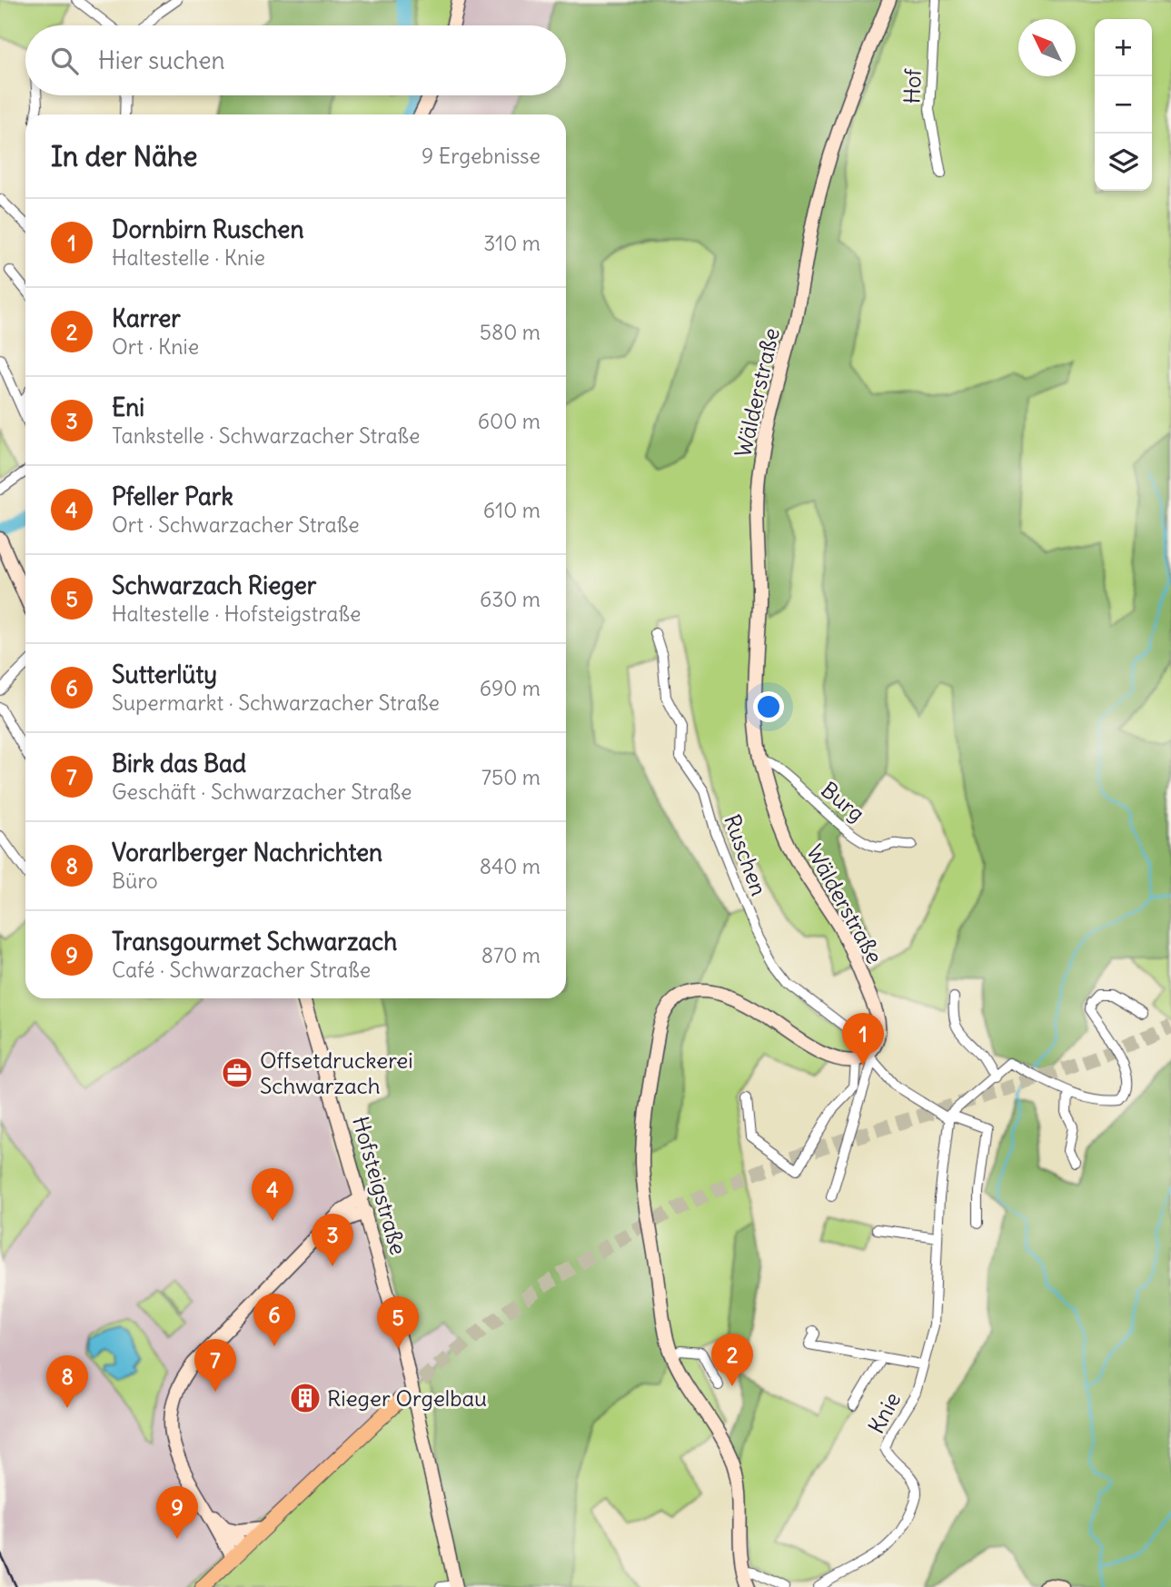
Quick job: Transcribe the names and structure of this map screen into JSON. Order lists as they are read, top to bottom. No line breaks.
{"streets":{"street":["Hof","Wälderstraße","Burg","Ruschen","Hofsteigstraße","Knie"]},"crossings":[["Wälderstraße","Burg"],["Wälderstraße","Ruschen"]],"places":{"office":["Offsetdruckerei Schwarzach"],"building":["Rieger Orgelbau"]},"north":"top left","page":{"map_buttons":["+","−"],"search":"Hier suchen","heading":["In der Nähe","9 Ergebnisse"],"list":[{"mark":"1","name":"Dornbirn Ruschen","note":"Haltestelle · Knie","value":"310 m"},{"mark":"2","name":"Karrer","note":"Ort · Knie","value":"580 m"},{"mark":"3","name":"Eni","note":"Tankstelle · Schwarzacher Straße","value":"600 m"},{"mark":"4","name":"Pfeller Park","note":"Ort · Schwarzacher Straße","value":"610 m"},{"mark":"5","name":"Schwarzach Rieger","note":"Haltestelle · Hofsteigstraße","value":"630 m"},{"mark":"6","name":"Sutterlüty","note":"Supermarkt · Schwarzacher Straße","value":"690 m"},{"mark":"7","name":"Birk das Bad","note":"Geschäft · Schwarzacher Straße","value":"750 m"},{"mark":"8","name":"Vorarlberger Nachrichten","note":"Büro","value":"840 m"},{"mark":"9","name":"Transgourmet Schwarzach","note":"Café · Schwarzacher Straße","value":"870 m"}],"pins":["1","4","3","6","5","2","7","8","9"]}}
